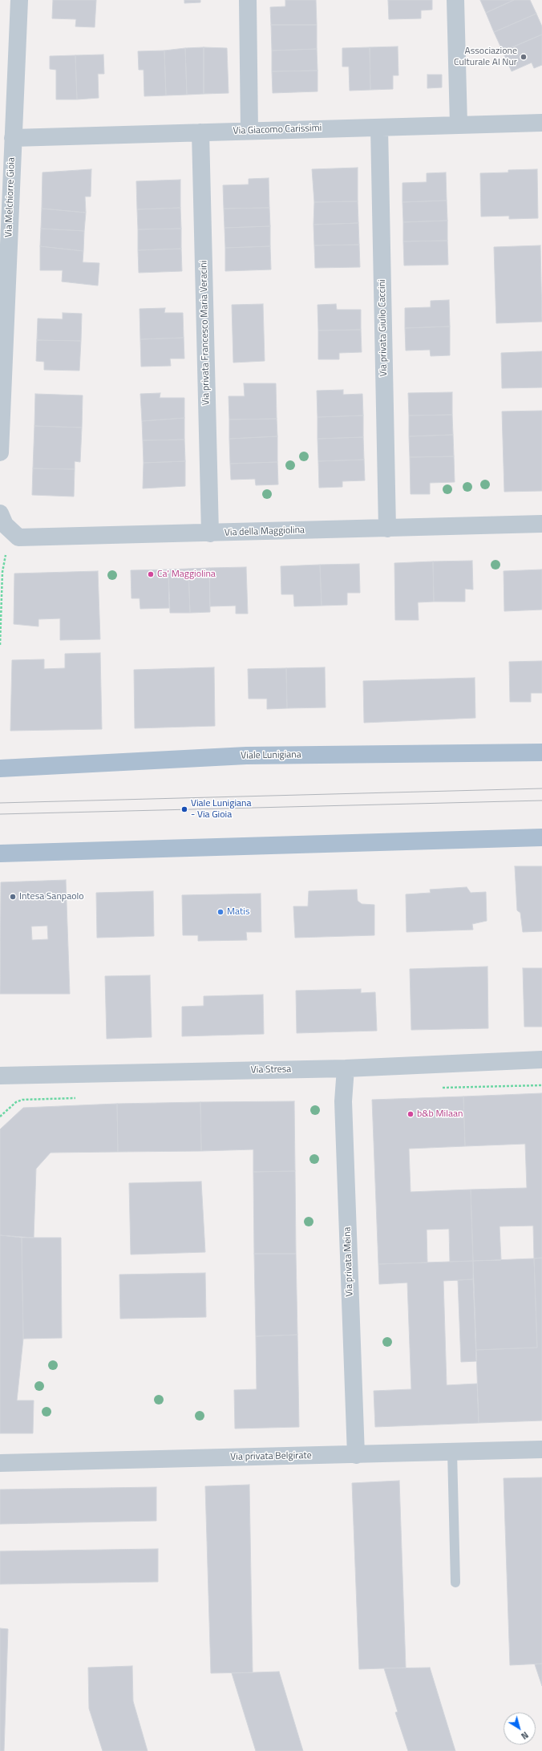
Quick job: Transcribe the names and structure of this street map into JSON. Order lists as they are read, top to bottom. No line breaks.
{"streets":{"main road":["Viale Lunigiana"],"street":["Via Giacomo Carissimi","Via Melchiorre Gioia","Via privata Giulio Caccini","Via privata Francesco Maria Veracini","Via della Maggiolina","Via Stresa","Via privata Meina","Via privata Belgirate"]},"crossings":[["Via Giacomo Carissimi","Via Melchiorre Gioia"],["Via Giacomo Carissimi","Via privata Giulio Caccini"],["Via Giacomo Carissimi","Via privata Francesco Maria Veracini"],["Via privata Giulio Caccini","Via della Maggiolina"],["Via privata Francesco Maria Veracini","Via della Maggiolina"],["Via Stresa","Via privata Meina"],["Via privata Meina","Via privata Belgirate"]],"places":["Associazione Culturale Al Nur","Ca' Maggiolina","Viale Lunigiana - Via Gioia","Intesa Sanpaolo","Matis","b&b Milaan"],"north":"bottom right"}
